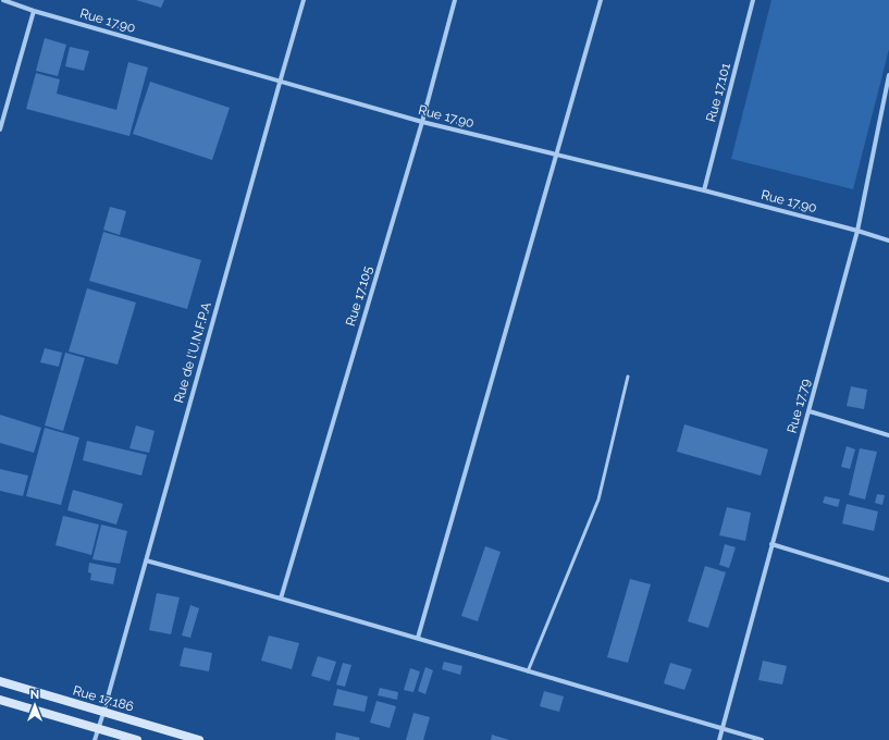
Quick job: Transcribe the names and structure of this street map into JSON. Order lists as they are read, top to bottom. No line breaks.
{"streets":{"main road":["Rue 17.186"],"street":["Rue 17.90","Rue 17.101","Rue 17.105","Rue de l'U.N.F.P.A","Rue 17.79"]},"crossings":[["Rue 17.90","Rue 17.101"],["Rue 17.90","Rue 17.105"],["Rue 17.90","Rue de l'U.N.F.P.A"],["Rue 17.90","Rue 17.79"],["Rue de l'U.N.F.P.A","Rue 17.186"]],"north":"top"}
